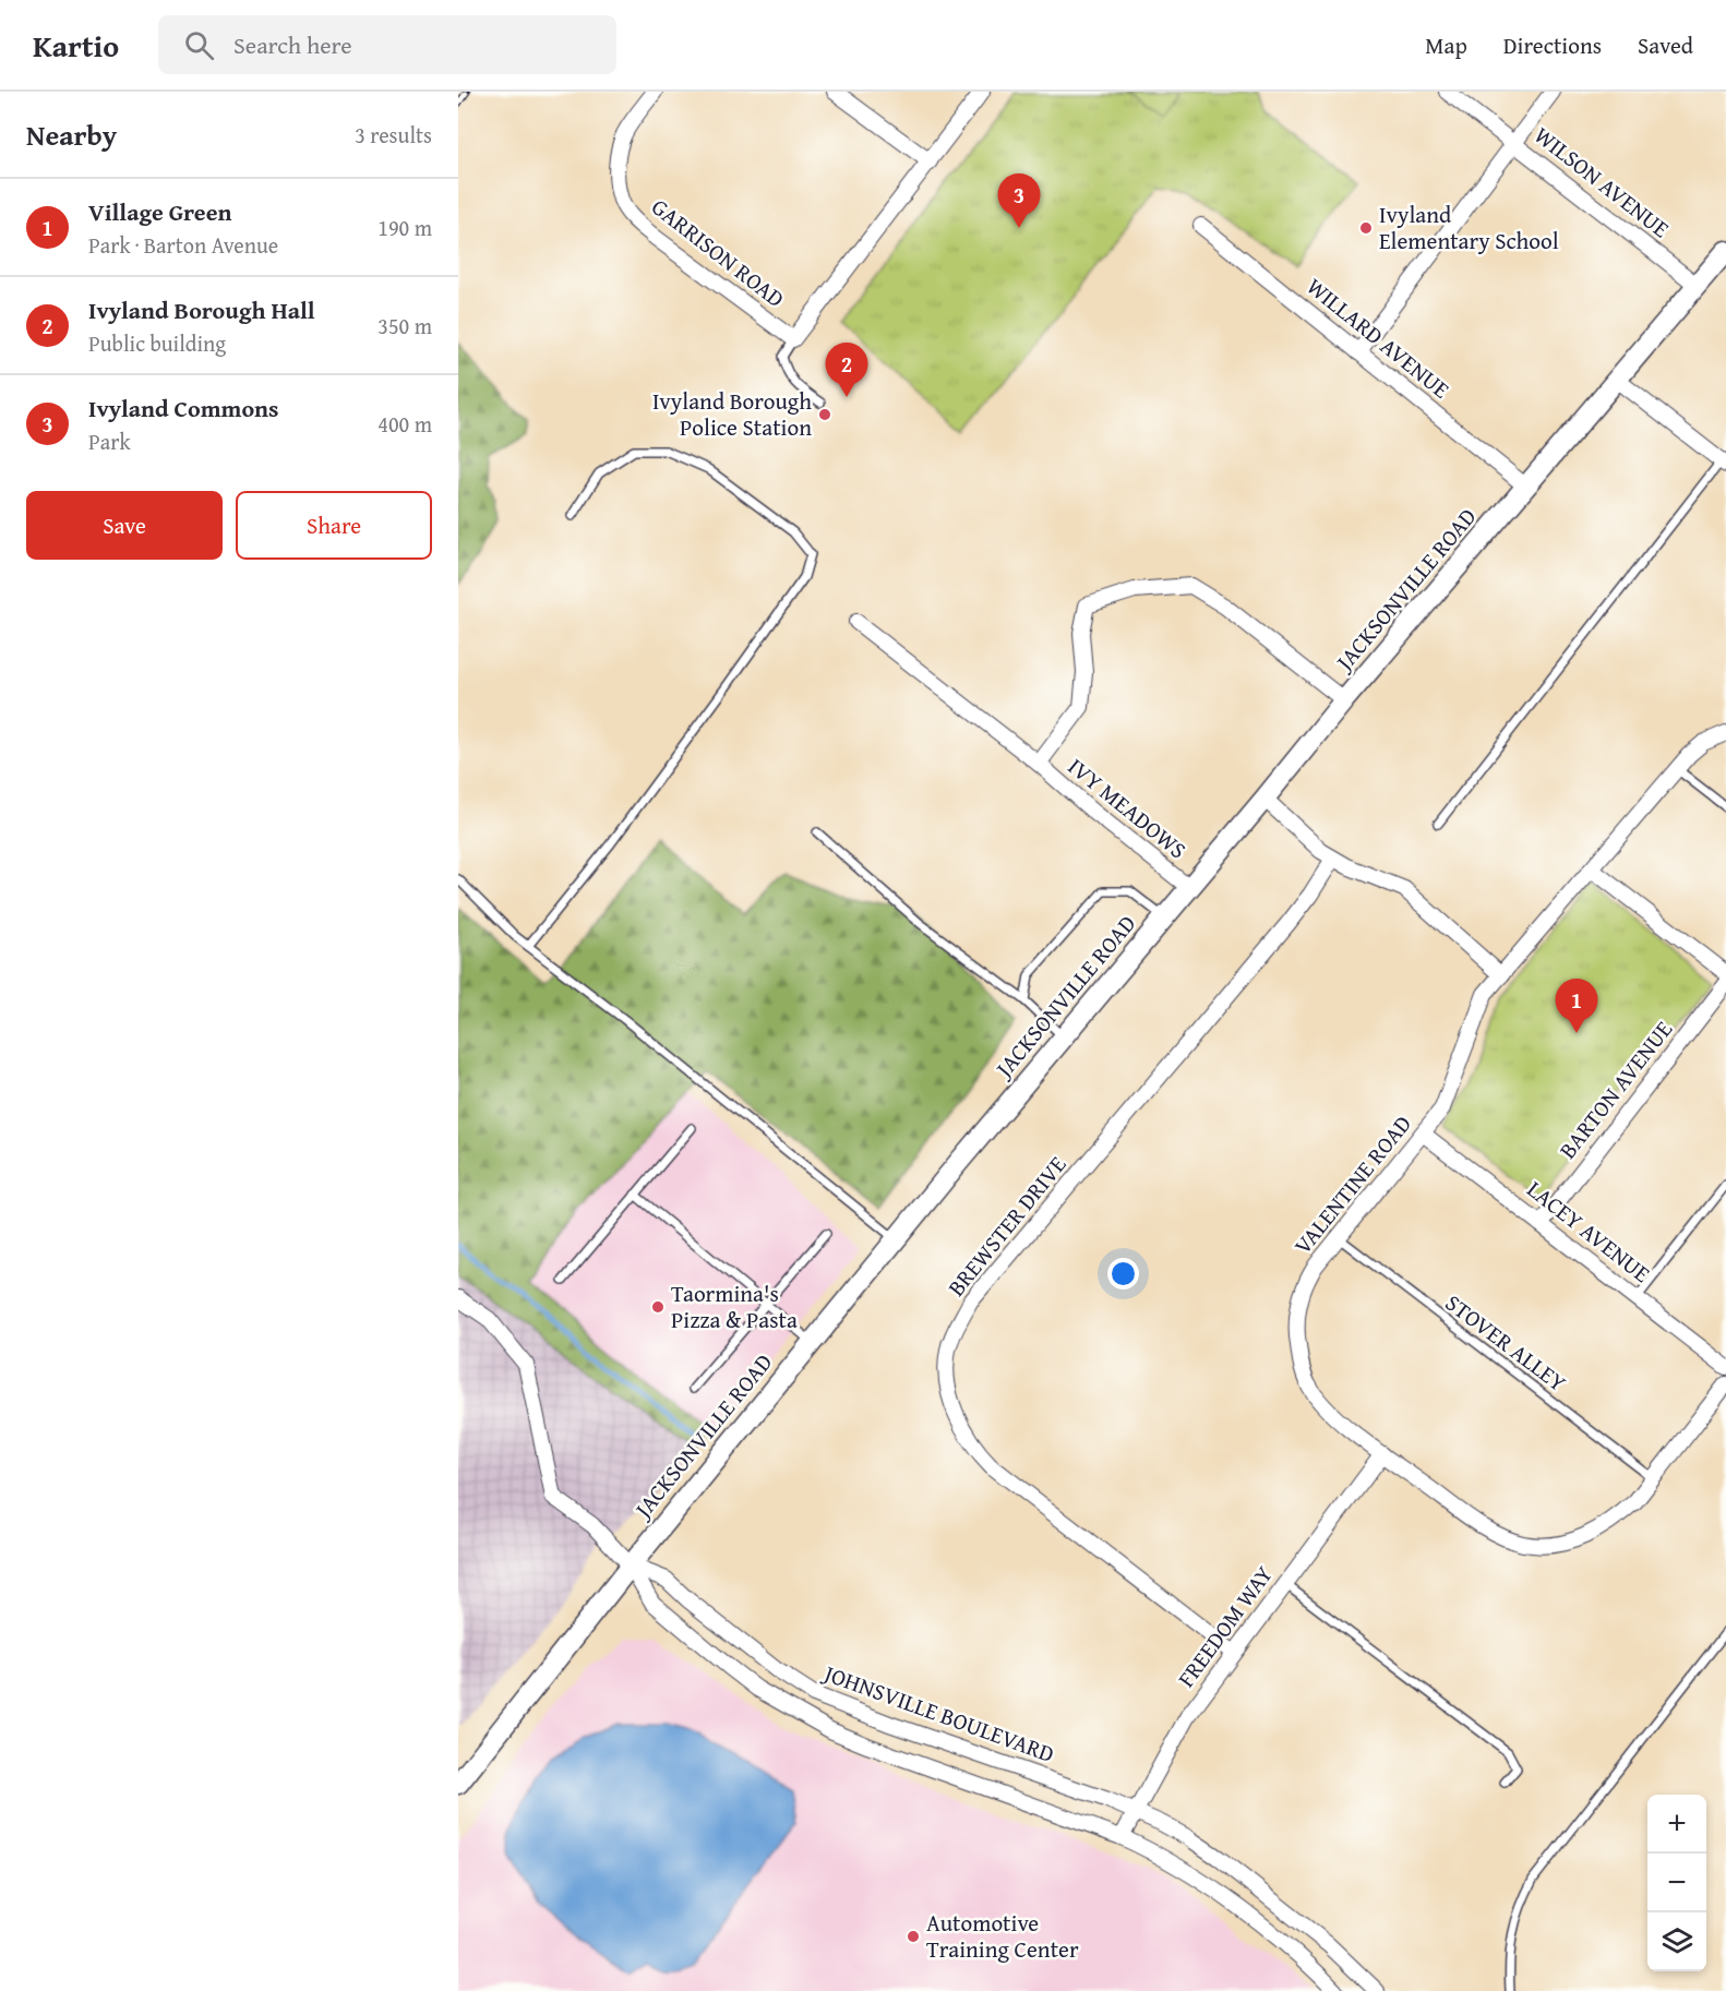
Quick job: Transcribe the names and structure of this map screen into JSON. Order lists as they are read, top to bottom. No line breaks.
{"streets":{"main road":["JACKSONVILLE ROAD"],"street":["WILSON AVENUE","GARRISON ROAD","WILLARD AVENUE","IVY MEADOWS","BARTON AVENUE","VALENTINE ROAD","BREWSTER DRIVE","LACEY AVENUE","FREEDOM WAY","JOHNSVILLE BOULEVARD"],"lane":["STOVER ALLEY"]},"crossings":[["WILSON AVENUE","JACKSONVILLE ROAD"],["WILLARD AVENUE","JACKSONVILLE ROAD"],["JACKSONVILLE ROAD","IVY MEADOWS"],["JACKSONVILLE ROAD","JOHNSVILLE BOULEVARD"],["BARTON AVENUE","LACEY AVENUE"],["VALENTINE ROAD","LACEY AVENUE"],["VALENTINE ROAD","STOVER ALLEY"],["VALENTINE ROAD","FREEDOM WAY"],["BREWSTER DRIVE","FREEDOM WAY"],["FREEDOM WAY","JOHNSVILLE BOULEVARD"]],"places":["Ivyland Elementary School","Ivyland Borough Police Station","Taormina's Pizza & Pasta","Automotive Training Center"],"page":{"header":"Kartio","search":"Search here","nav":["Map","Directions","Saved"],"heading":["Nearby","3 results"],"pins":["3","2","1"],"list":[{"mark":"1","name":"Village Green","note":"Park · Barton Avenue","value":"190 m"},{"mark":"2","name":"Ivyland Borough Hall","note":"Public building","value":"350 m"},{"mark":"3","name":"Ivyland Commons","note":"Park","value":"400 m"}],"buttons":["Save","Share"],"map_buttons":["+","−"]}}
